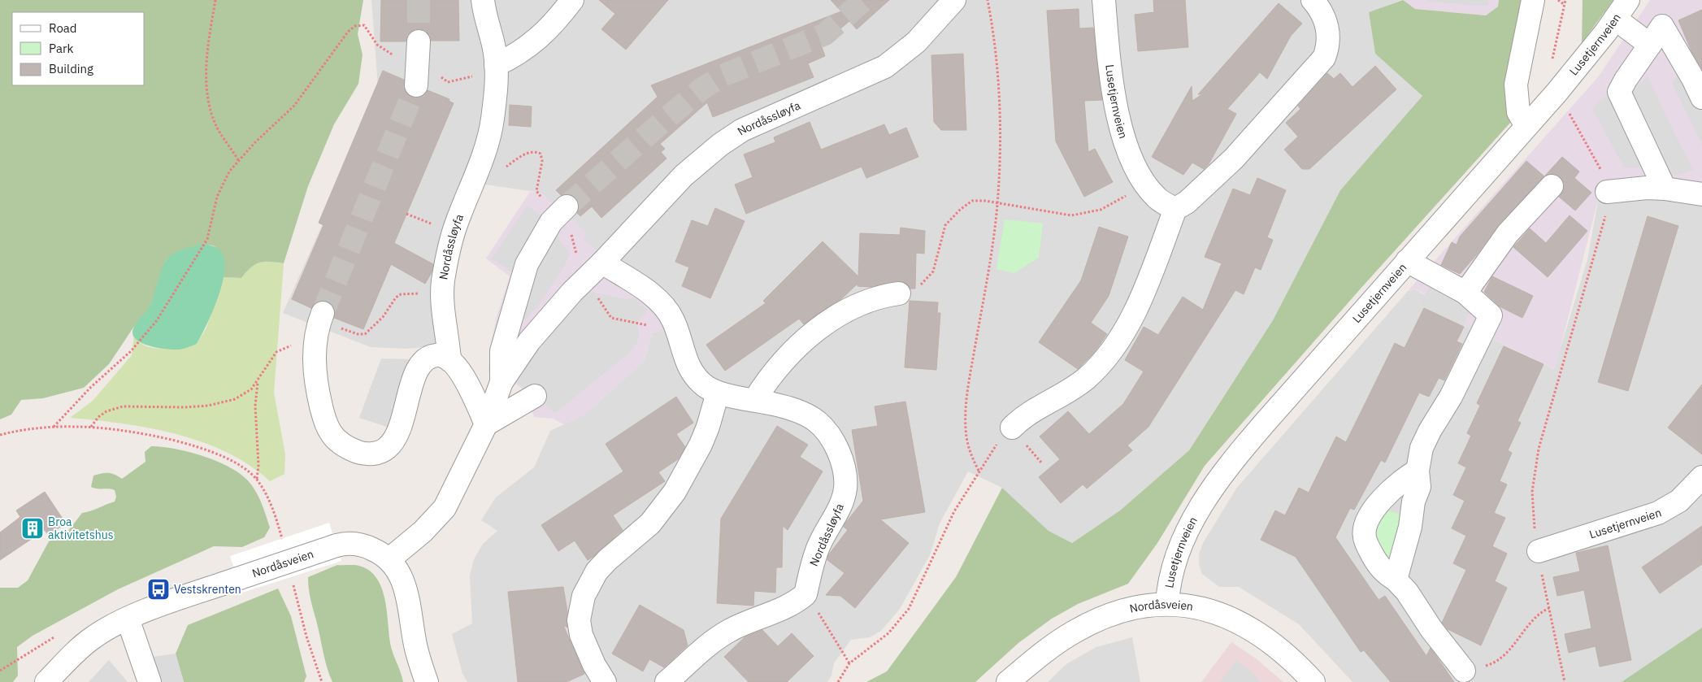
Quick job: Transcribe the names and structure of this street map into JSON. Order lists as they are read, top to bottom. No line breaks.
{"streets":{"street":["Lusetjernveien","Nordåssløyfa","Nordåsveien"]},"crossings":[["Lusetjernveien","Nordåsveien"],["Nordåssløyfa","Nordåsveien"]],"places":{"building":["Broa aktivitetshus"],"bus stop":["Vestskrenten"]},"legend":["Road","Park","Building"]}
